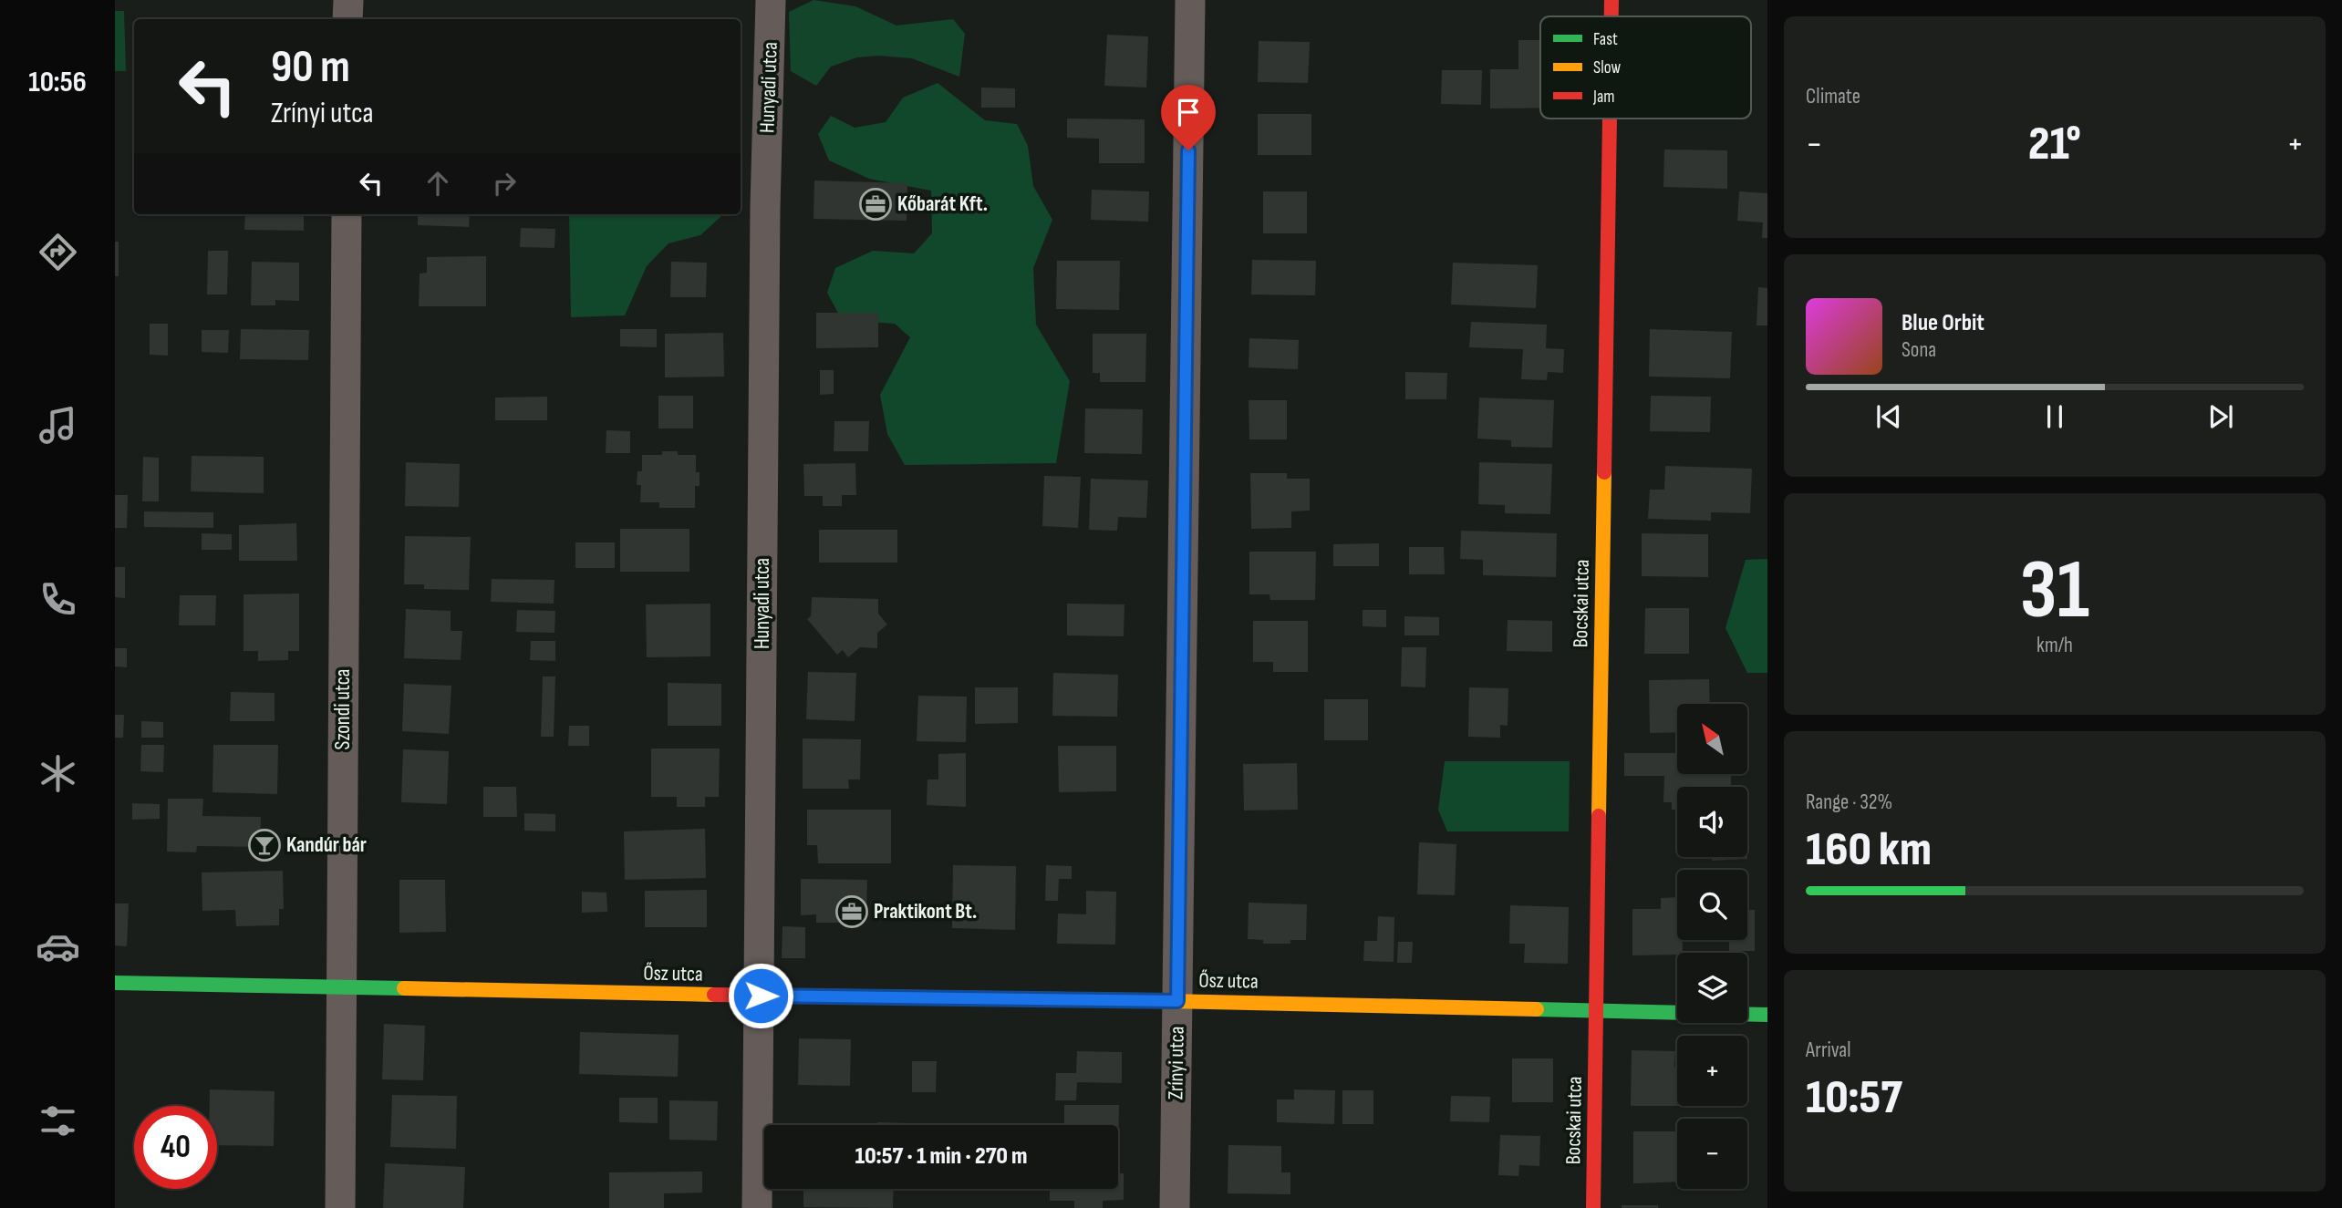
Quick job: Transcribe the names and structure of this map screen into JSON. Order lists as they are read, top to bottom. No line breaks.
{"streets":{"street":["Hunyadi utca","Bocskai utca","Szondi utca","Ősz utca","Zrínyi utca"]},"crossings":[["Hunyadi utca","Ősz utca"],["Bocskai utca","Ősz utca"],["Szondi utca","Ősz utca"],["Ősz utca","Zrínyi utca"]],"places":{"office":["Kőbarát Kft.","Praktikont Bt."],"bar":["Kandúr bár"]},"legend":["Fast","Slow","Jam"],"north":"top left","page":{"tabs":"10:56","tile":["Climate",["31","km/h"],["Range · 32%","160 km"],["Arrival","10:57"]],"turn":["90 m","Zrínyi utca"],"heat":["−","21°","+"],"song":["Blue Orbit","Sona"],"map_buttons":["+","−"],"limit":"40","trip":"10:57 · 1 min · 270 m"}}
